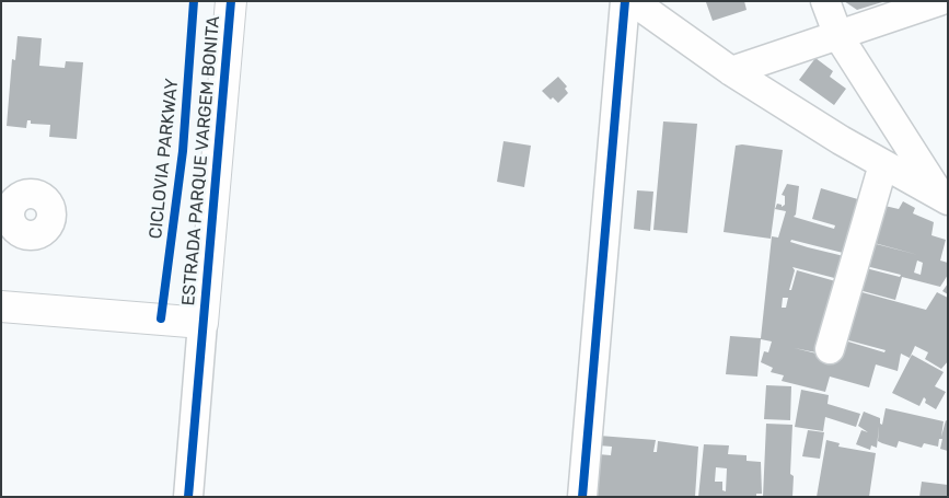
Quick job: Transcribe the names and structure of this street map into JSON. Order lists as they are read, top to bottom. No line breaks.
{"streets":{"street":["ESTRADA PARQUE VARGEM BONITA"],"cycle path":["CICLOVIA PARKWAY"]}}
